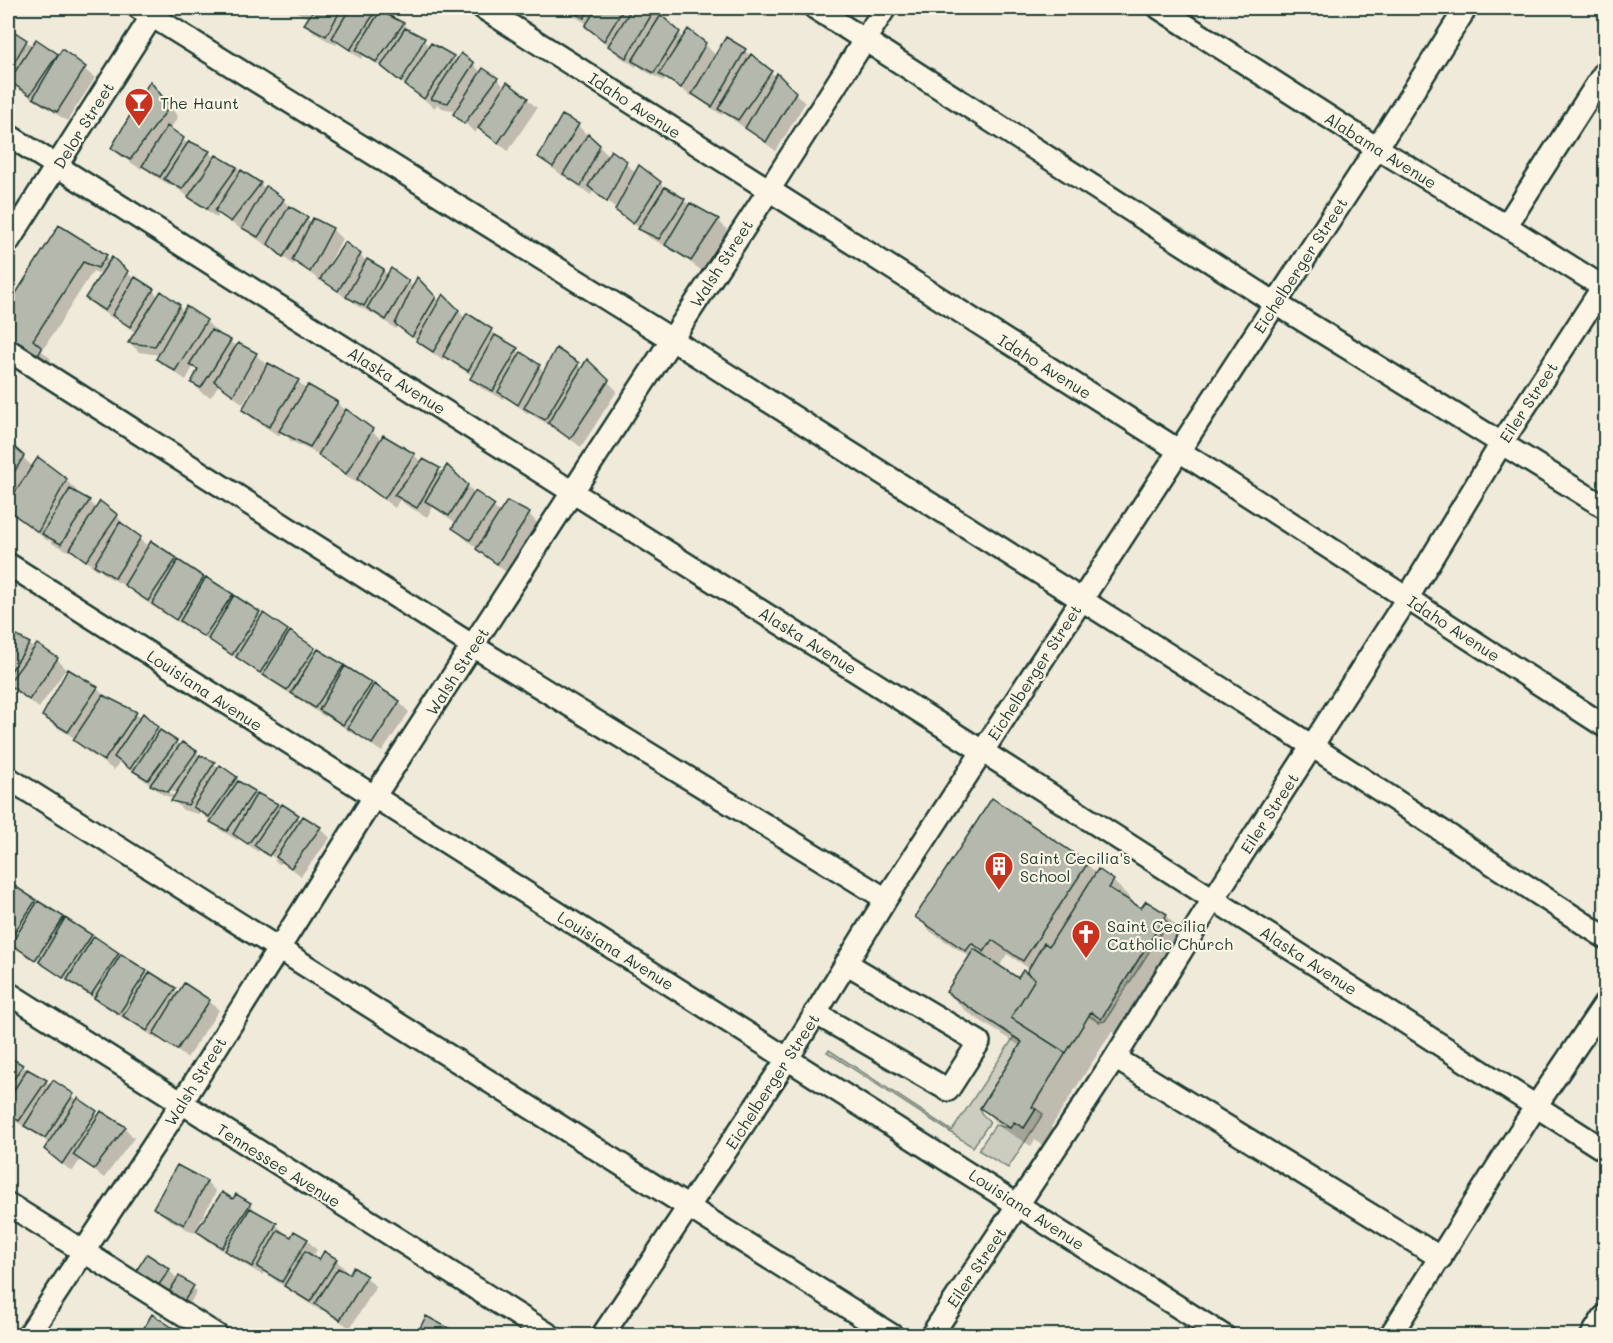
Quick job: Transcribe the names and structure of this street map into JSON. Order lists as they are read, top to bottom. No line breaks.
{"streets":{"street":["Idaho Avenue","Delor Street","Alabama Avenue","Walsh Street","Eichelberger Street","Alaska Avenue","Eiler Street","Louisiana Avenue","Tennessee Avenue"]},"crossings":[["Idaho Avenue","Walsh Street"],["Idaho Avenue","Eichelberger Street"],["Idaho Avenue","Eiler Street"],["Delor Street","Alaska Avenue"],["Alabama Avenue","Eichelberger Street"],["Alabama Avenue","Eiler Street"],["Walsh Street","Alaska Avenue"],["Walsh Street","Louisiana Avenue"],["Walsh Street","Tennessee Avenue"],["Eichelberger Street","Alaska Avenue"],["Eichelberger Street","Louisiana Avenue"],["Alaska Avenue","Eiler Street"],["Eiler Street","Louisiana Avenue"]],"places":{"bar":["The Haunt"],"building":["Saint Cecilia's School"],"church":["Saint Cecilia Catholic Church"]}}
